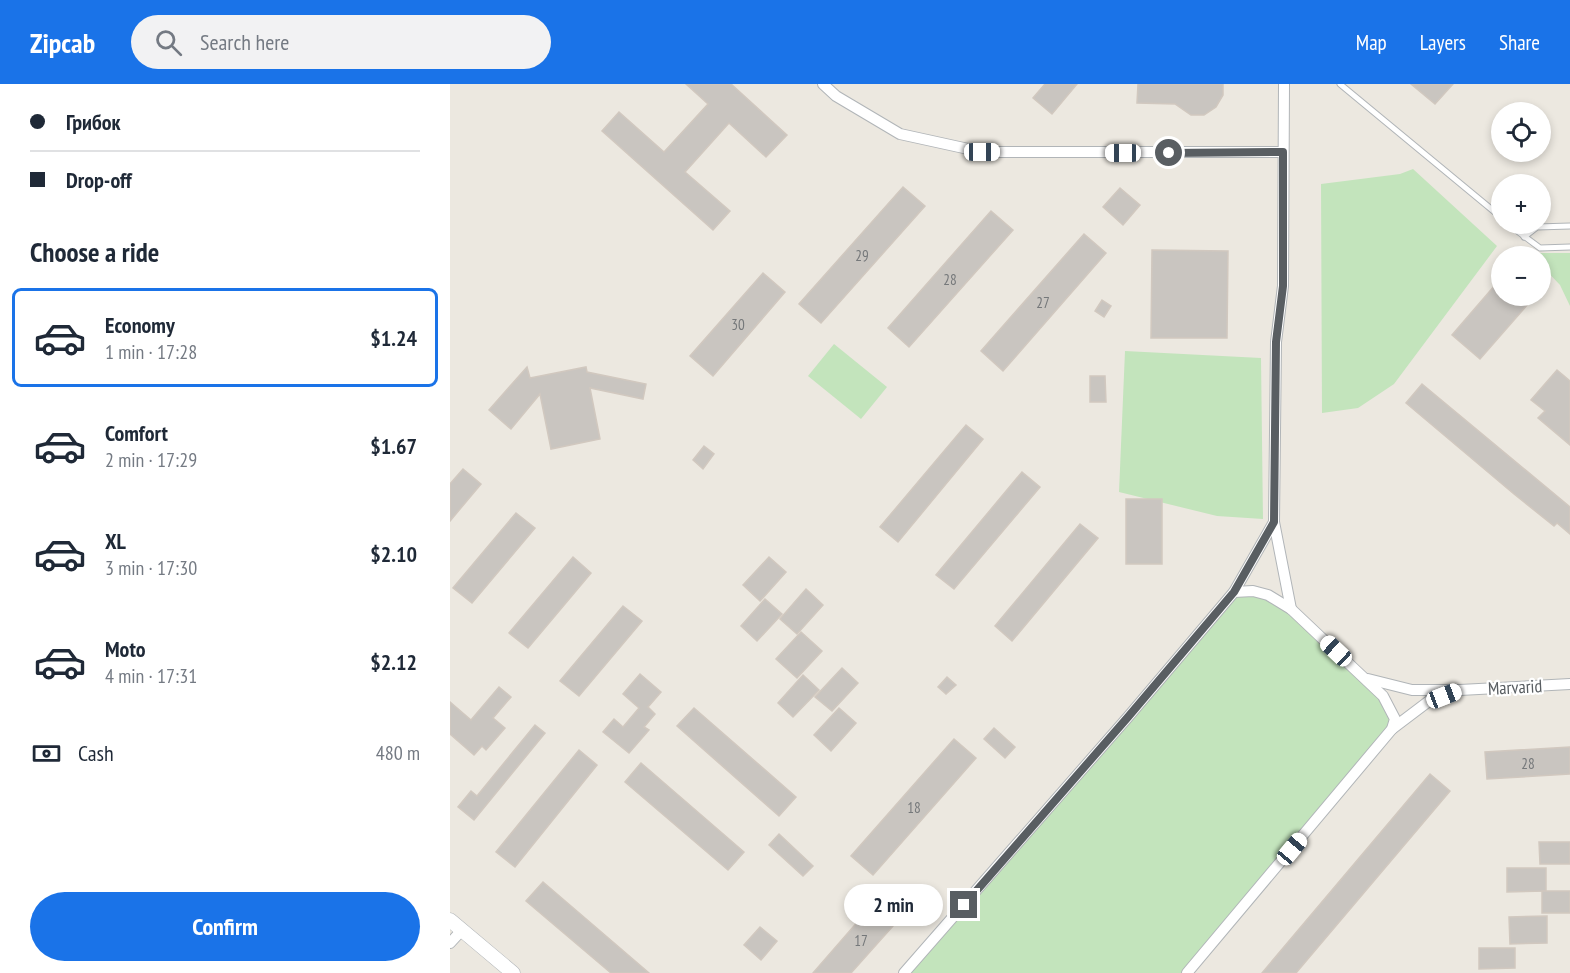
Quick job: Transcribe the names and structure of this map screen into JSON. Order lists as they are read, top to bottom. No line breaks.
{"streets":{"street":["Marvarid"]},"house_numbers":["29","28","27","30","28","18","17"],"page":{"header":"Zipcab","search":"Search here","nav":["Map","Layers","Share"],"banner":["Грибок","Drop-off"],"map_buttons":["+","−"],"heading":"Choose a ride","list":[{"name":"Economy","note":"1 min · 17:28","value":"$1.24"},{"name":"Comfort","note":"2 min · 17:29","value":"$1.67"},{"name":"XL","note":"3 min · 17:30","value":"$2.10"},{"name":"Moto","note":"4 min · 17:31","value":"$2.12"}],"pay":["Cash","480 m"],"buttons":"Confirm","bubble":"2 min"}}
